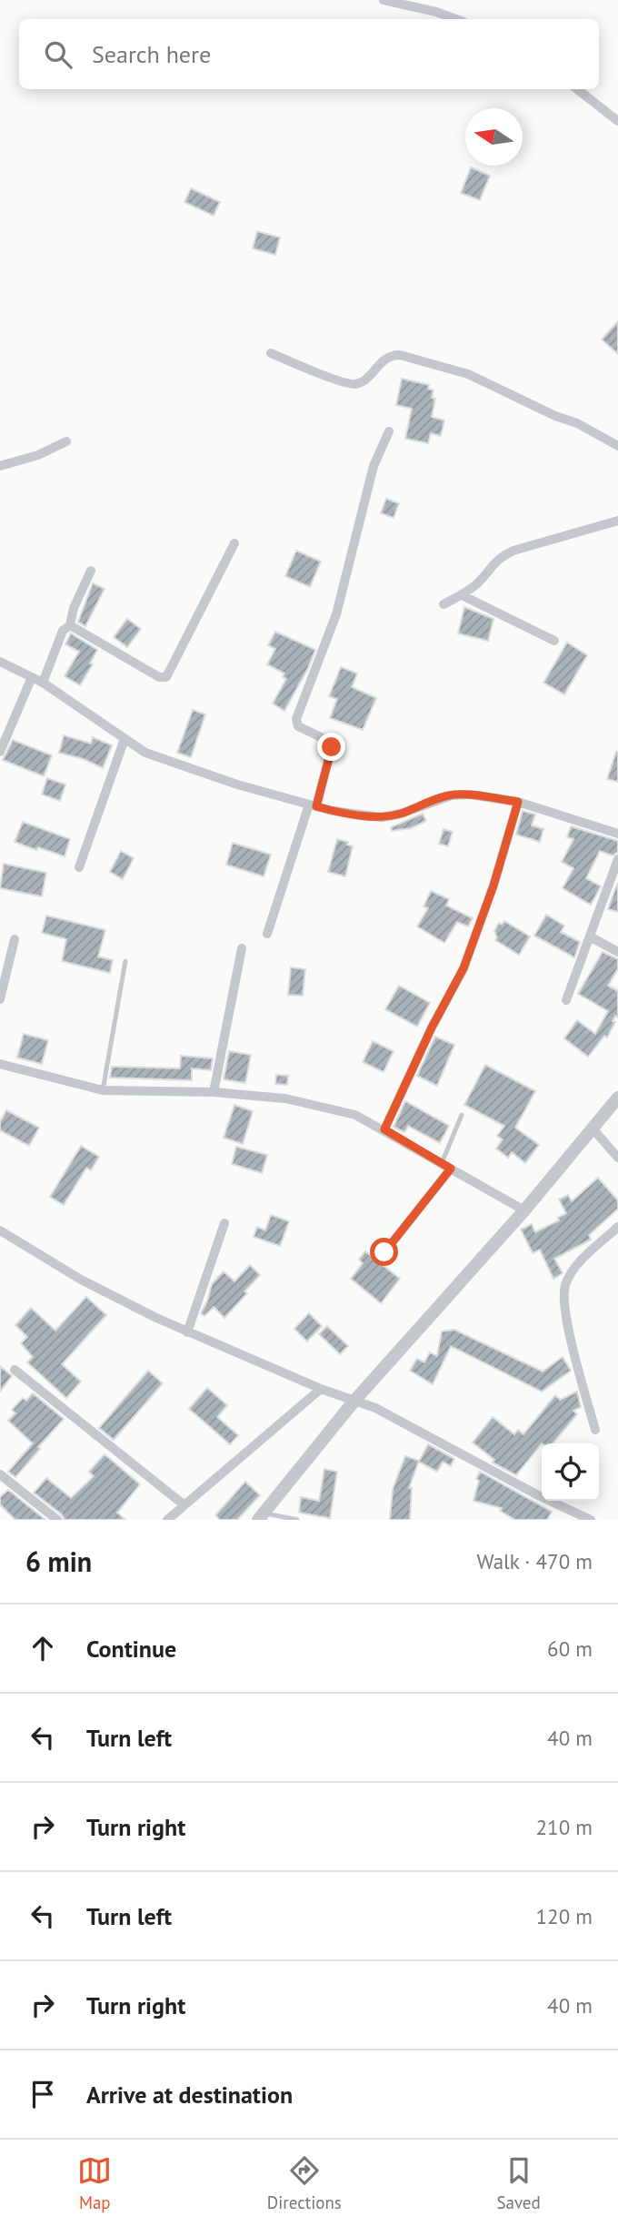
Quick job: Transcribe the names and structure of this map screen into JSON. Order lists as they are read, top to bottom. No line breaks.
{"north":"left","page":{"search":"Search here","heading":["6 min","Walk · 470 m"],"list":[["Continue","60 m"],["Turn left","40 m"],["Turn right","210 m"],["Turn left","120 m"],["Turn right","40 m"],"Arrive at destination"],"nav":["Map","Directions","Saved"]}}
